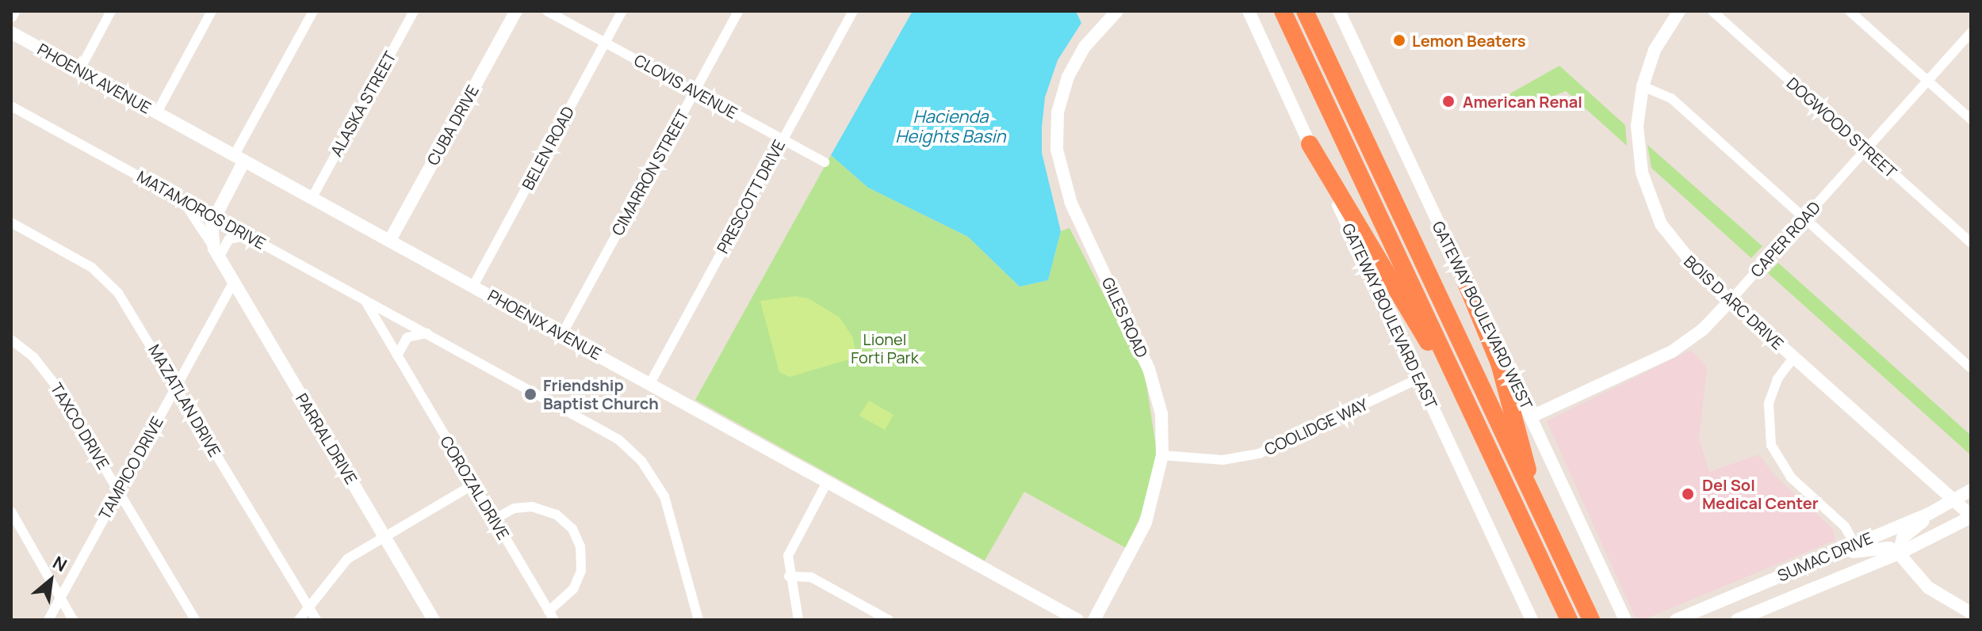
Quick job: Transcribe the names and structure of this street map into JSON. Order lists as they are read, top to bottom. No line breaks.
{"streets":{"street":["PHOENIX AVENUE","CLOVIS AVENUE","ALASKA STREET","CUBA DRIVE","DOGWOOD STREET","BELEN ROAD","CIMARRON STREET","PRESCOTT DRIVE","MATAMOROS DRIVE","CAPER ROAD","BOIS D ARC DRIVE","GATEWAY BOULEVARD WEST","GATEWAY BOULEVARD EAST","GILES ROAD","MAZATLAN DRIVE","TAXCO DRIVE","COOLIDGE WAY","PARRAL DRIVE","TAMPICO DRIVE","COROZAL DRIVE","SUMAC DRIVE"]},"crossings":[["PHOENIX AVENUE","ALASKA STREET"],["PHOENIX AVENUE","CUBA DRIVE"],["PHOENIX AVENUE","BELEN ROAD"],["PHOENIX AVENUE","CIMARRON STREET"],["PHOENIX AVENUE","PRESCOTT DRIVE"],["CLOVIS AVENUE","BELEN ROAD"],["CLOVIS AVENUE","CIMARRON STREET"],["CLOVIS AVENUE","PRESCOTT DRIVE"],["DOGWOOD STREET","CAPER ROAD"],["MATAMOROS DRIVE","PARRAL DRIVE"],["MATAMOROS DRIVE","COROZAL DRIVE"],["CAPER ROAD","BOIS D ARC DRIVE"],["CAPER ROAD","GATEWAY BOULEVARD WEST"],["BOIS D ARC DRIVE","SUMAC DRIVE"],["GATEWAY BOULEVARD EAST","COOLIDGE WAY"],["GILES ROAD","COOLIDGE WAY"],["MAZATLAN DRIVE","TAMPICO DRIVE"],["TAXCO DRIVE","TAMPICO DRIVE"],["PARRAL DRIVE","TAMPICO DRIVE"]],"water":["Hacienda Heights Basin"],"parks":["Lionel Forti Park"],"places":["Lemon Beaters","American Renal","Friendship Baptist Church","Del Sol Medical Center"],"north":"top right"}
